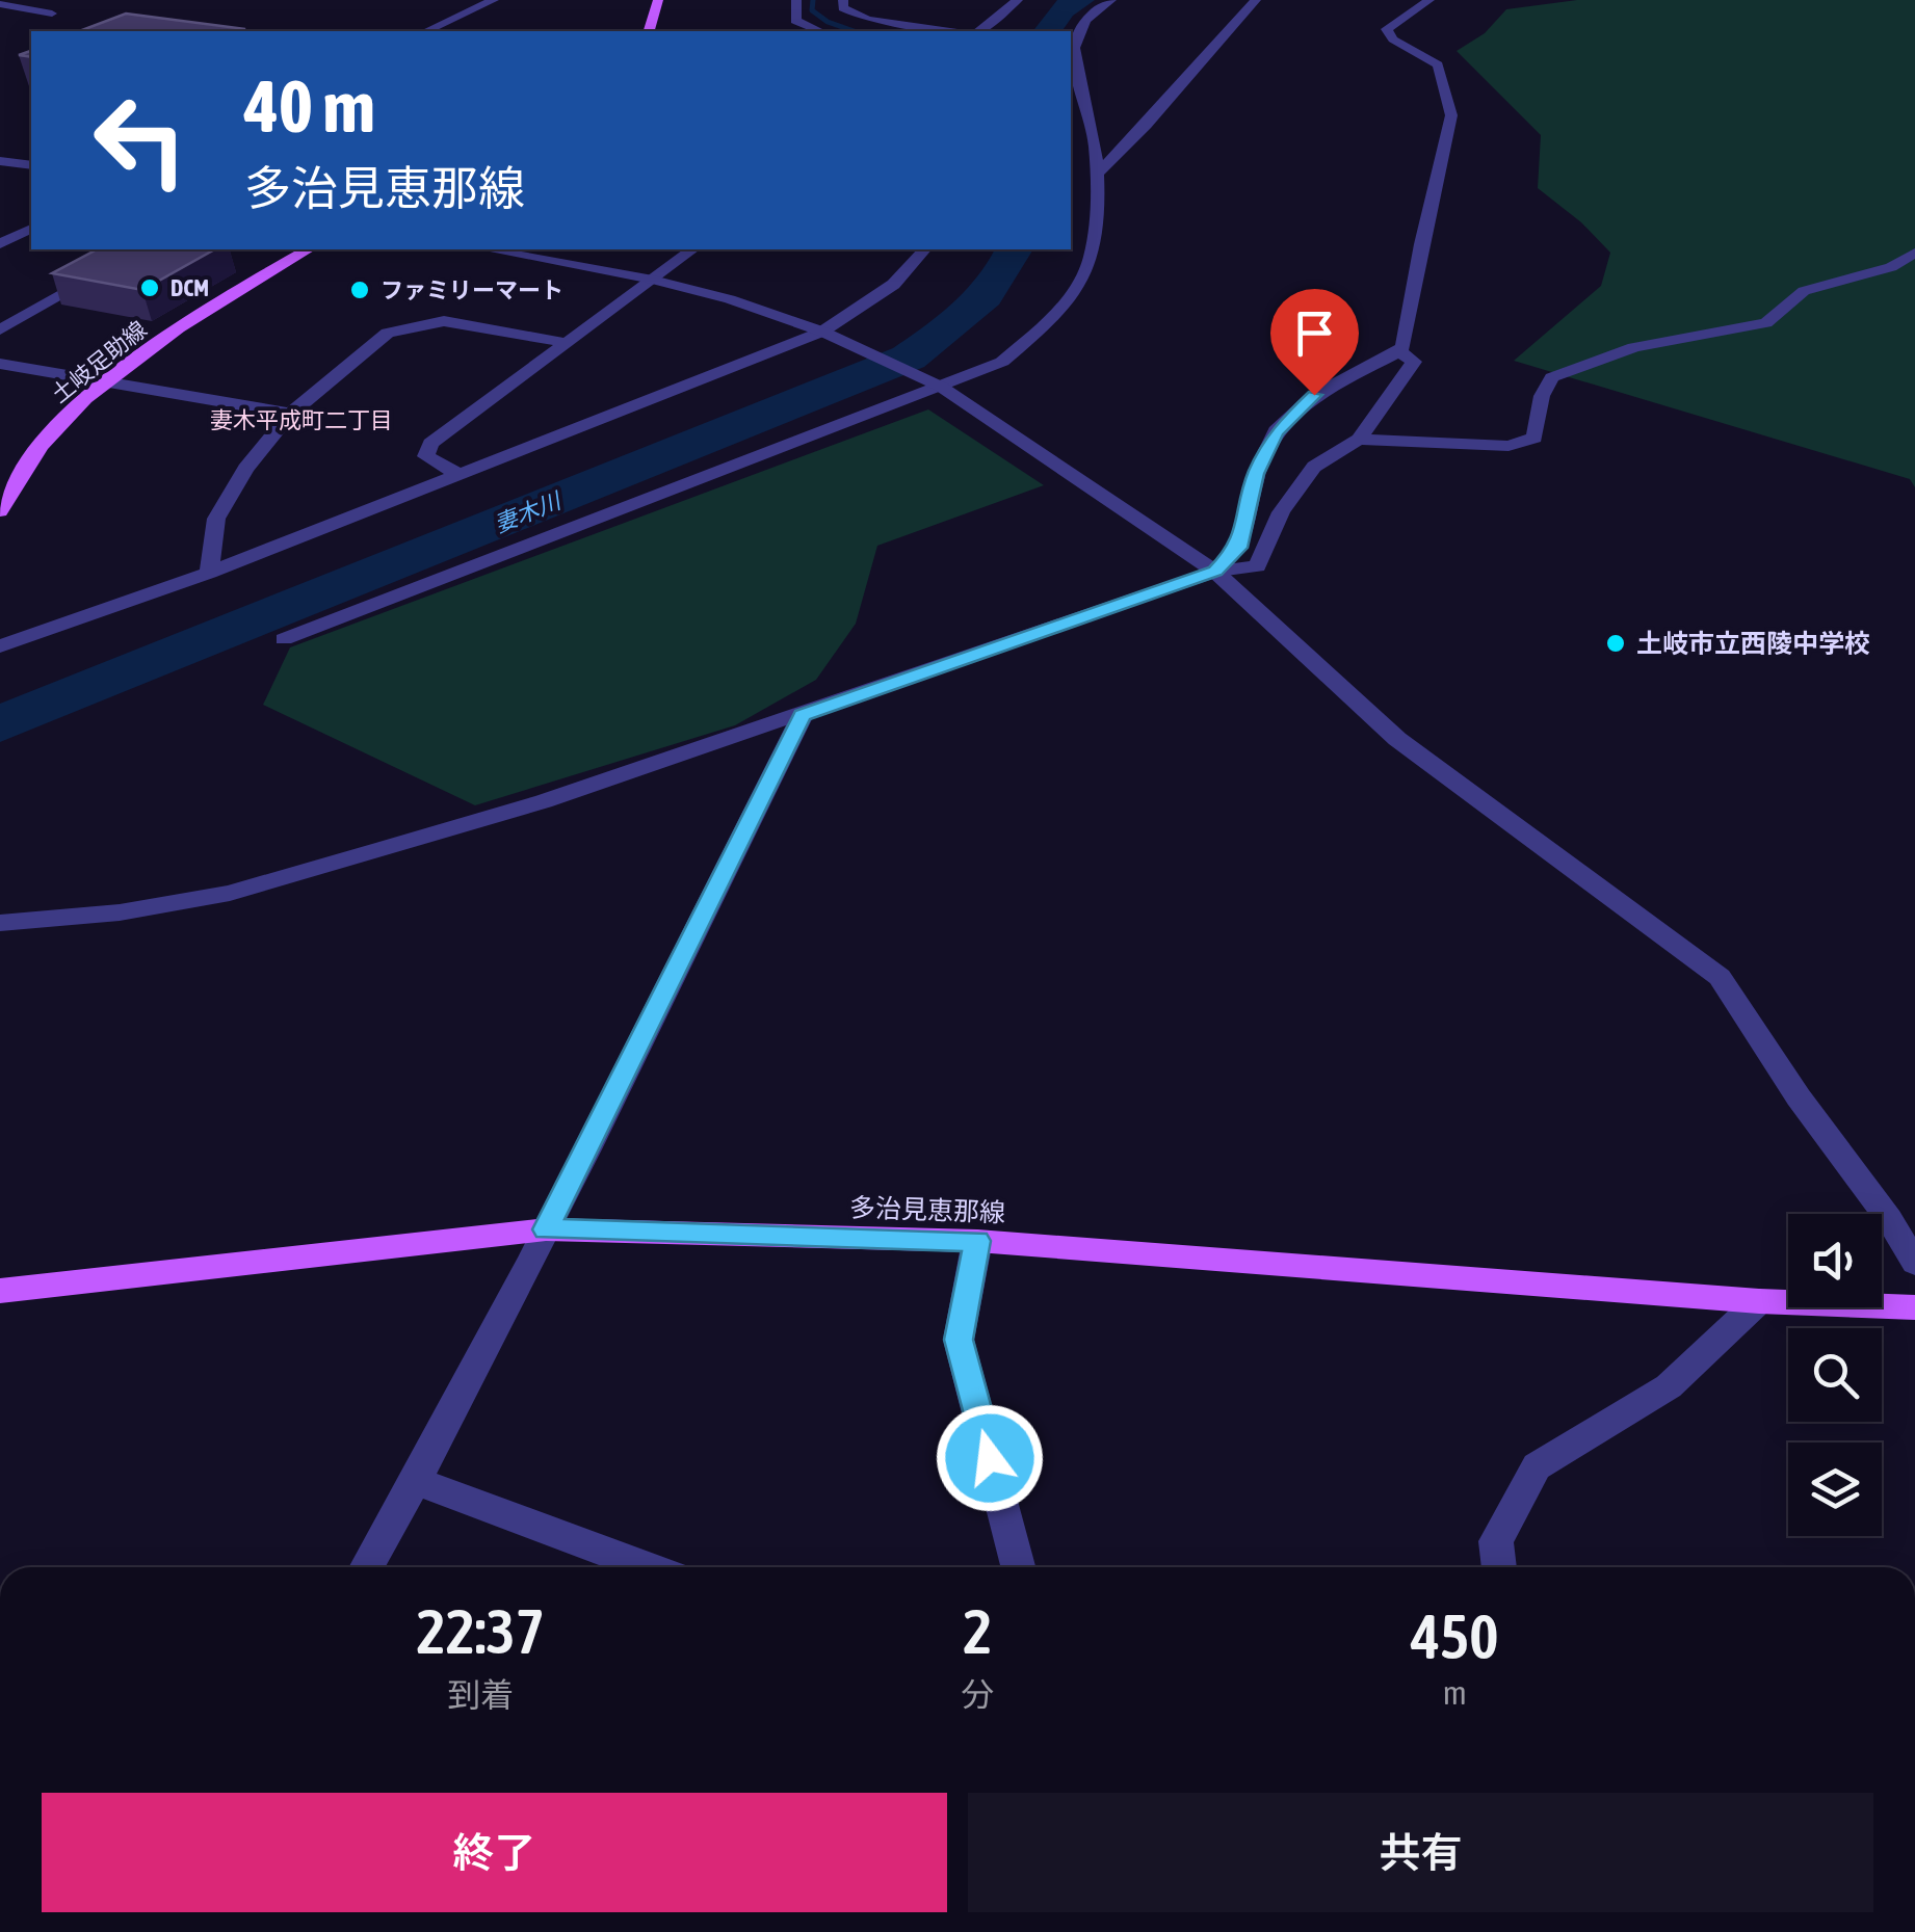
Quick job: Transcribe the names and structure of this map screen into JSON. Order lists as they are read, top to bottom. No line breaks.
{"streets":{"main road":["土岐足助線","多治見恵那線"]},"districts":["妻木平成町二丁目"],"water":["妻木川"],"places":["DCM","ファミリーマート","土岐市立西陵中学校"],"page":{"turn":["40 m","多治見恵那線"],"eta":["22:37","到着","2","分","450","m"],"buttons":["終了","共有"]}}
